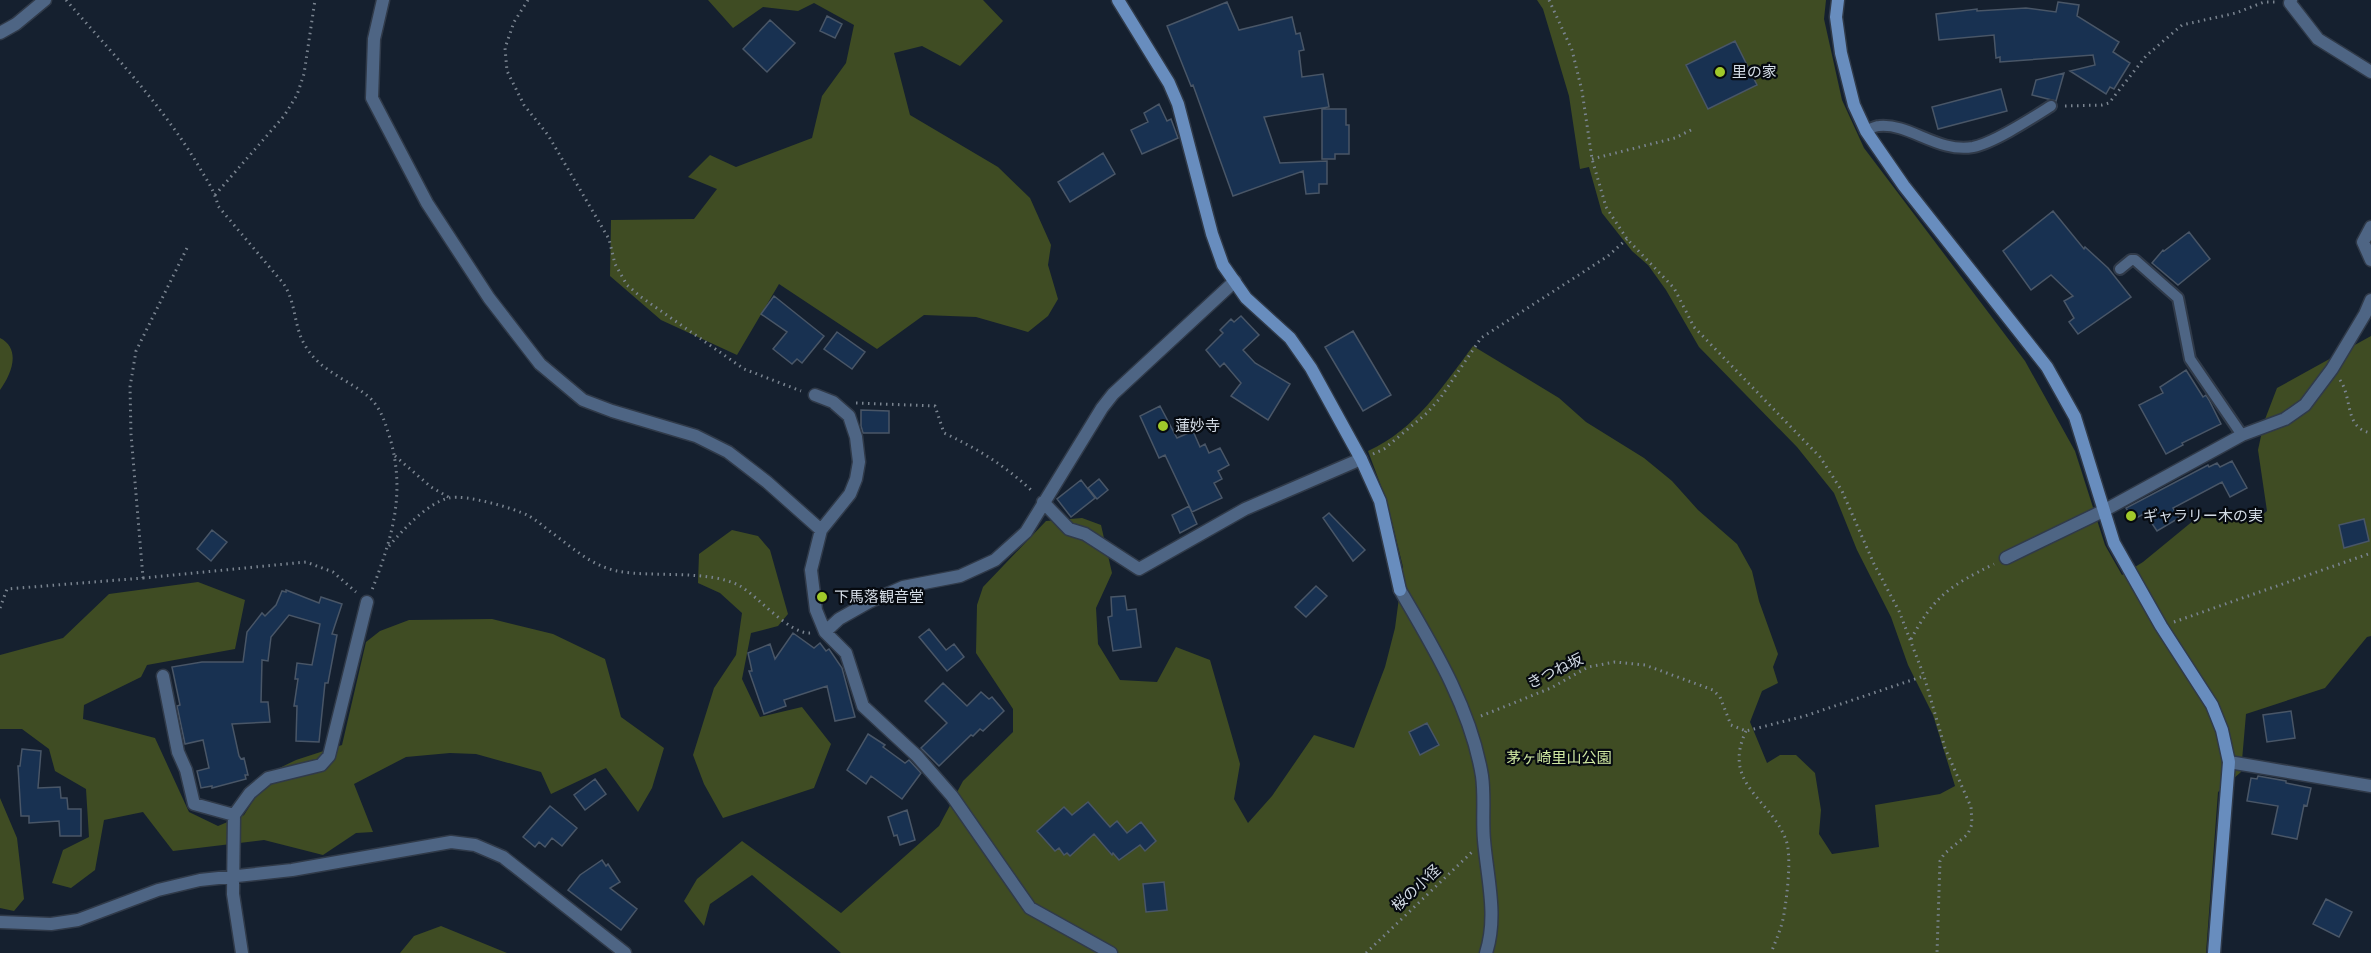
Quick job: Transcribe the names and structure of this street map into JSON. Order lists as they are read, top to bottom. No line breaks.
{"streets":{"path":["きつね坂","桜の小径"]},"parks":["茅ヶ崎里山公園"],"places":["里の家","蓮妙寺","ギャラリー木の実","下馬落観音堂"]}
